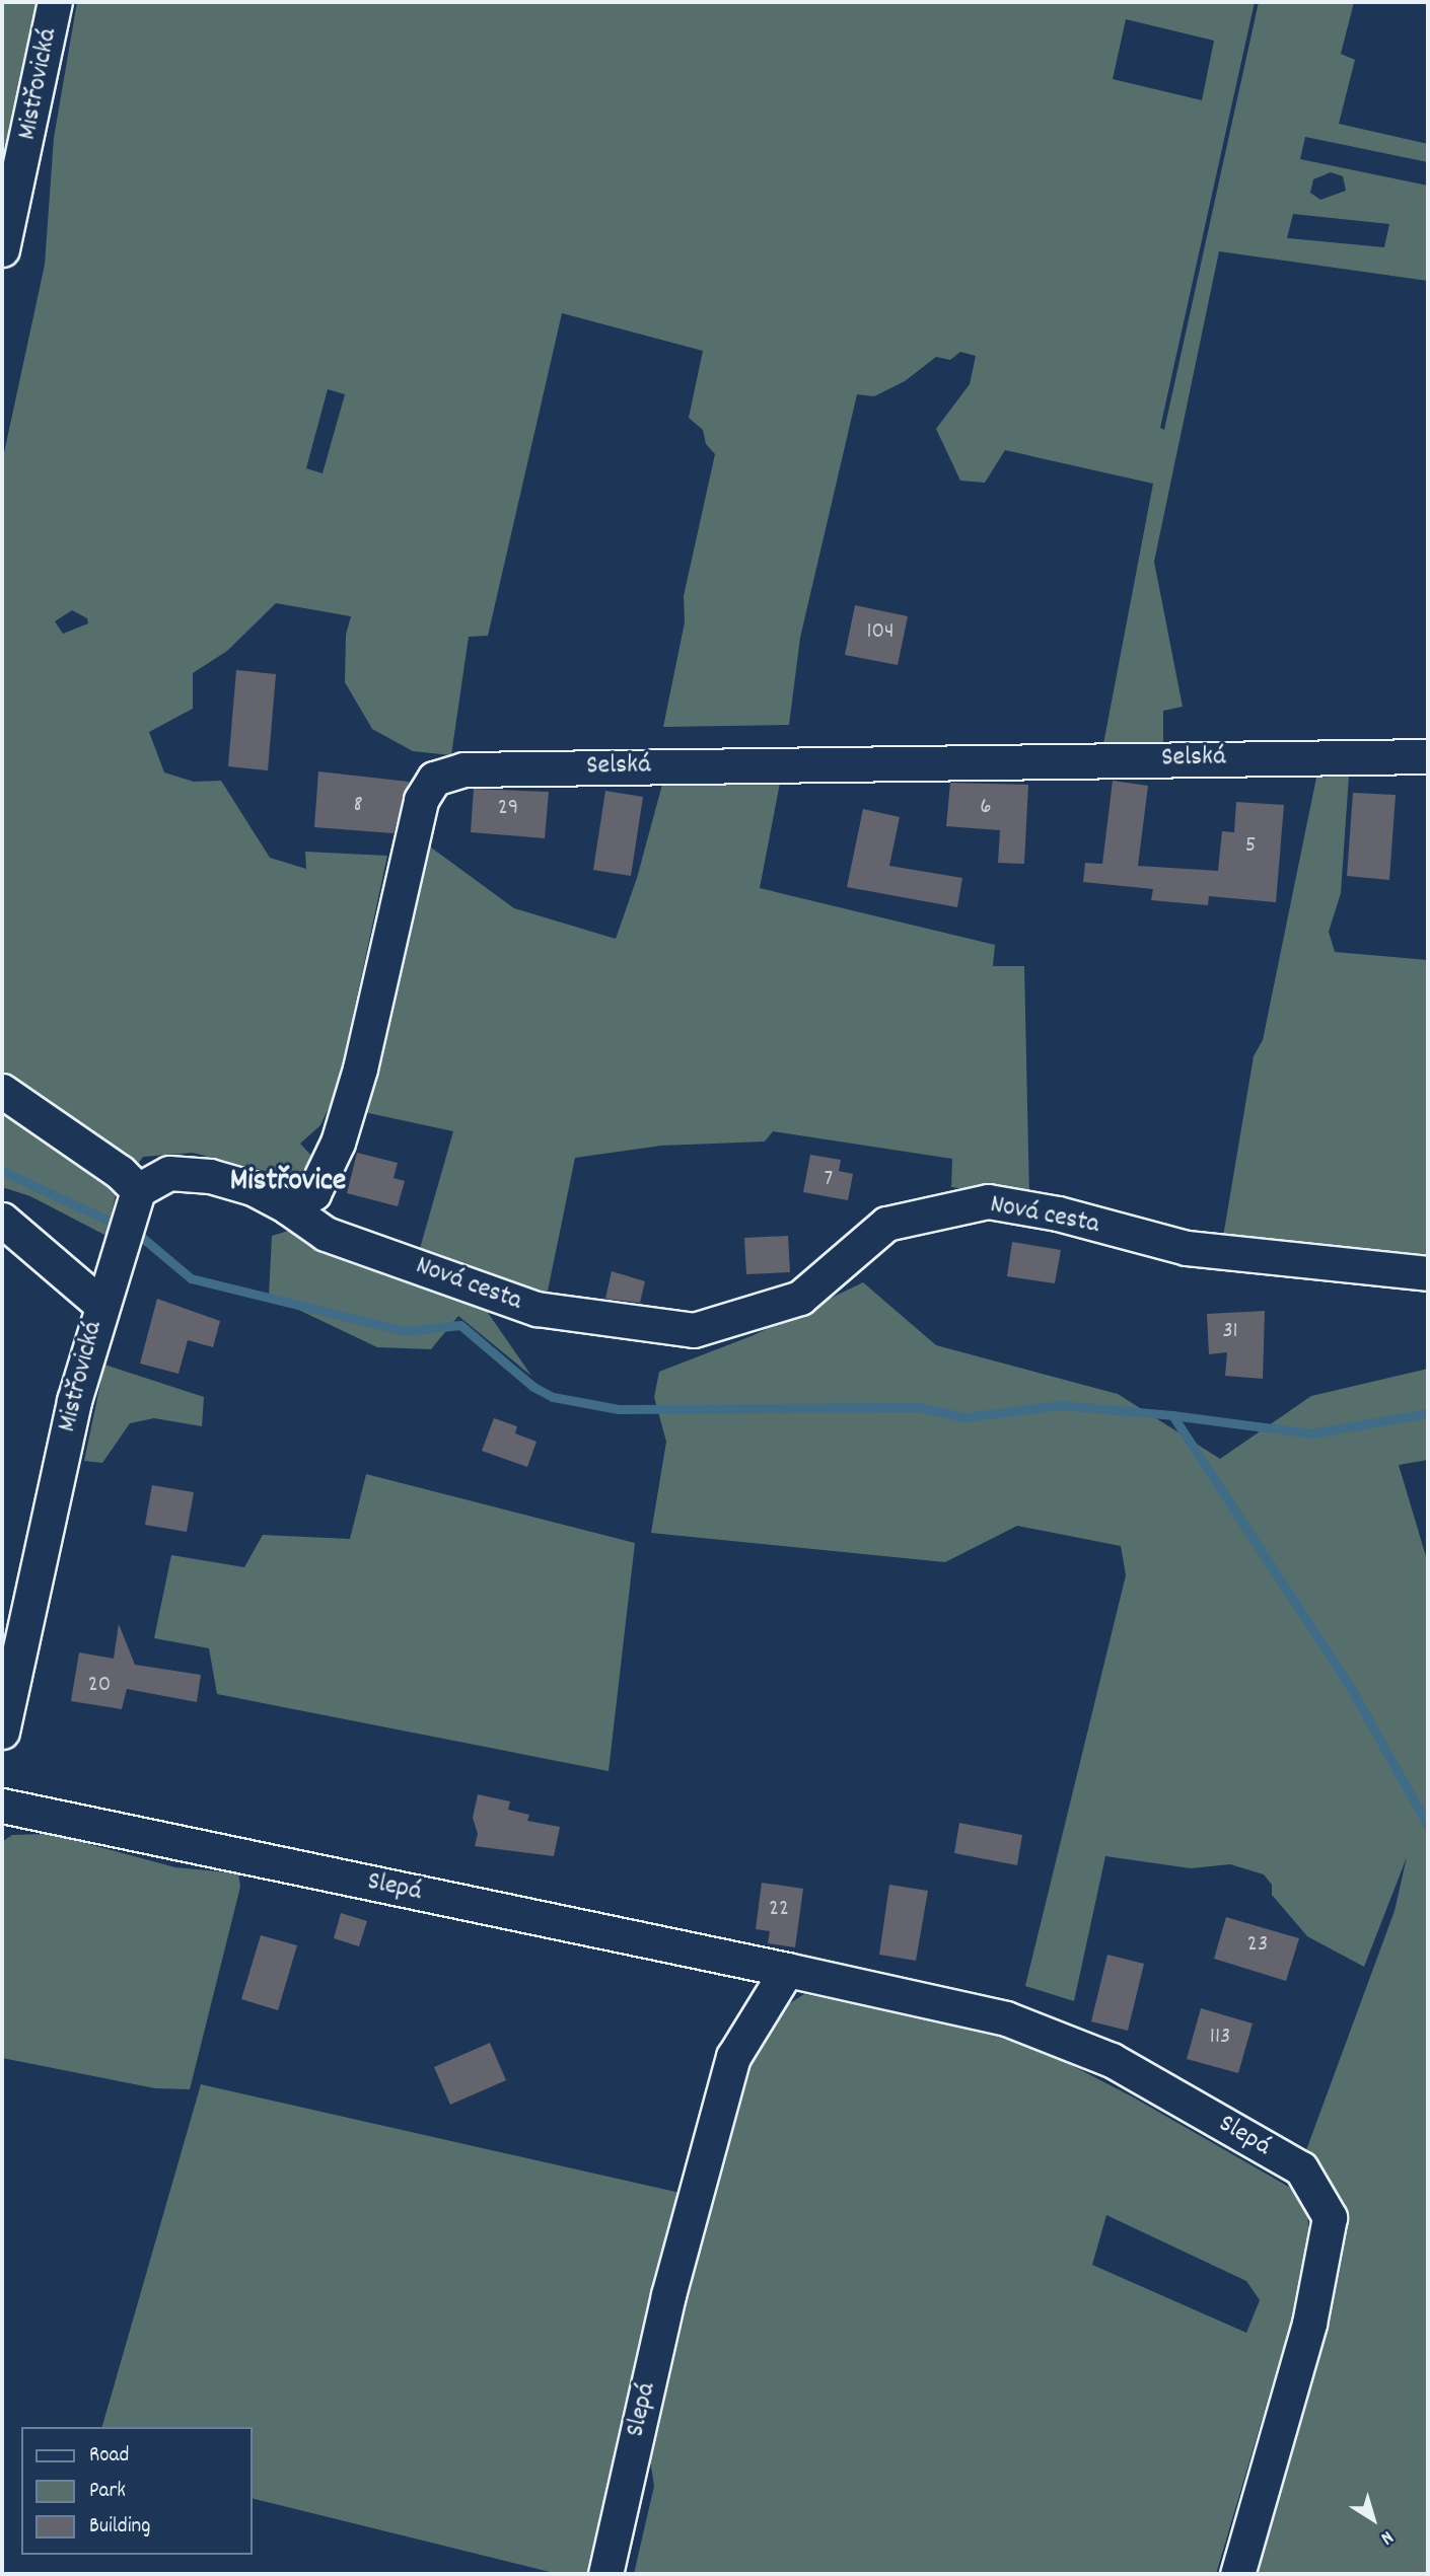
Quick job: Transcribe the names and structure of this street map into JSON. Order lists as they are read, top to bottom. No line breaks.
{"streets":{"street":["Mistřovická","Selská","Nová cesta","Slepá"]},"crossings":[["Selská","Nová cesta"]],"districts":["Mistřovice"],"house_numbers":["104","8","6","29","5","7","31","20","22","23","113"],"legend":["Road","Park","Building"],"north":"bottom right"}
